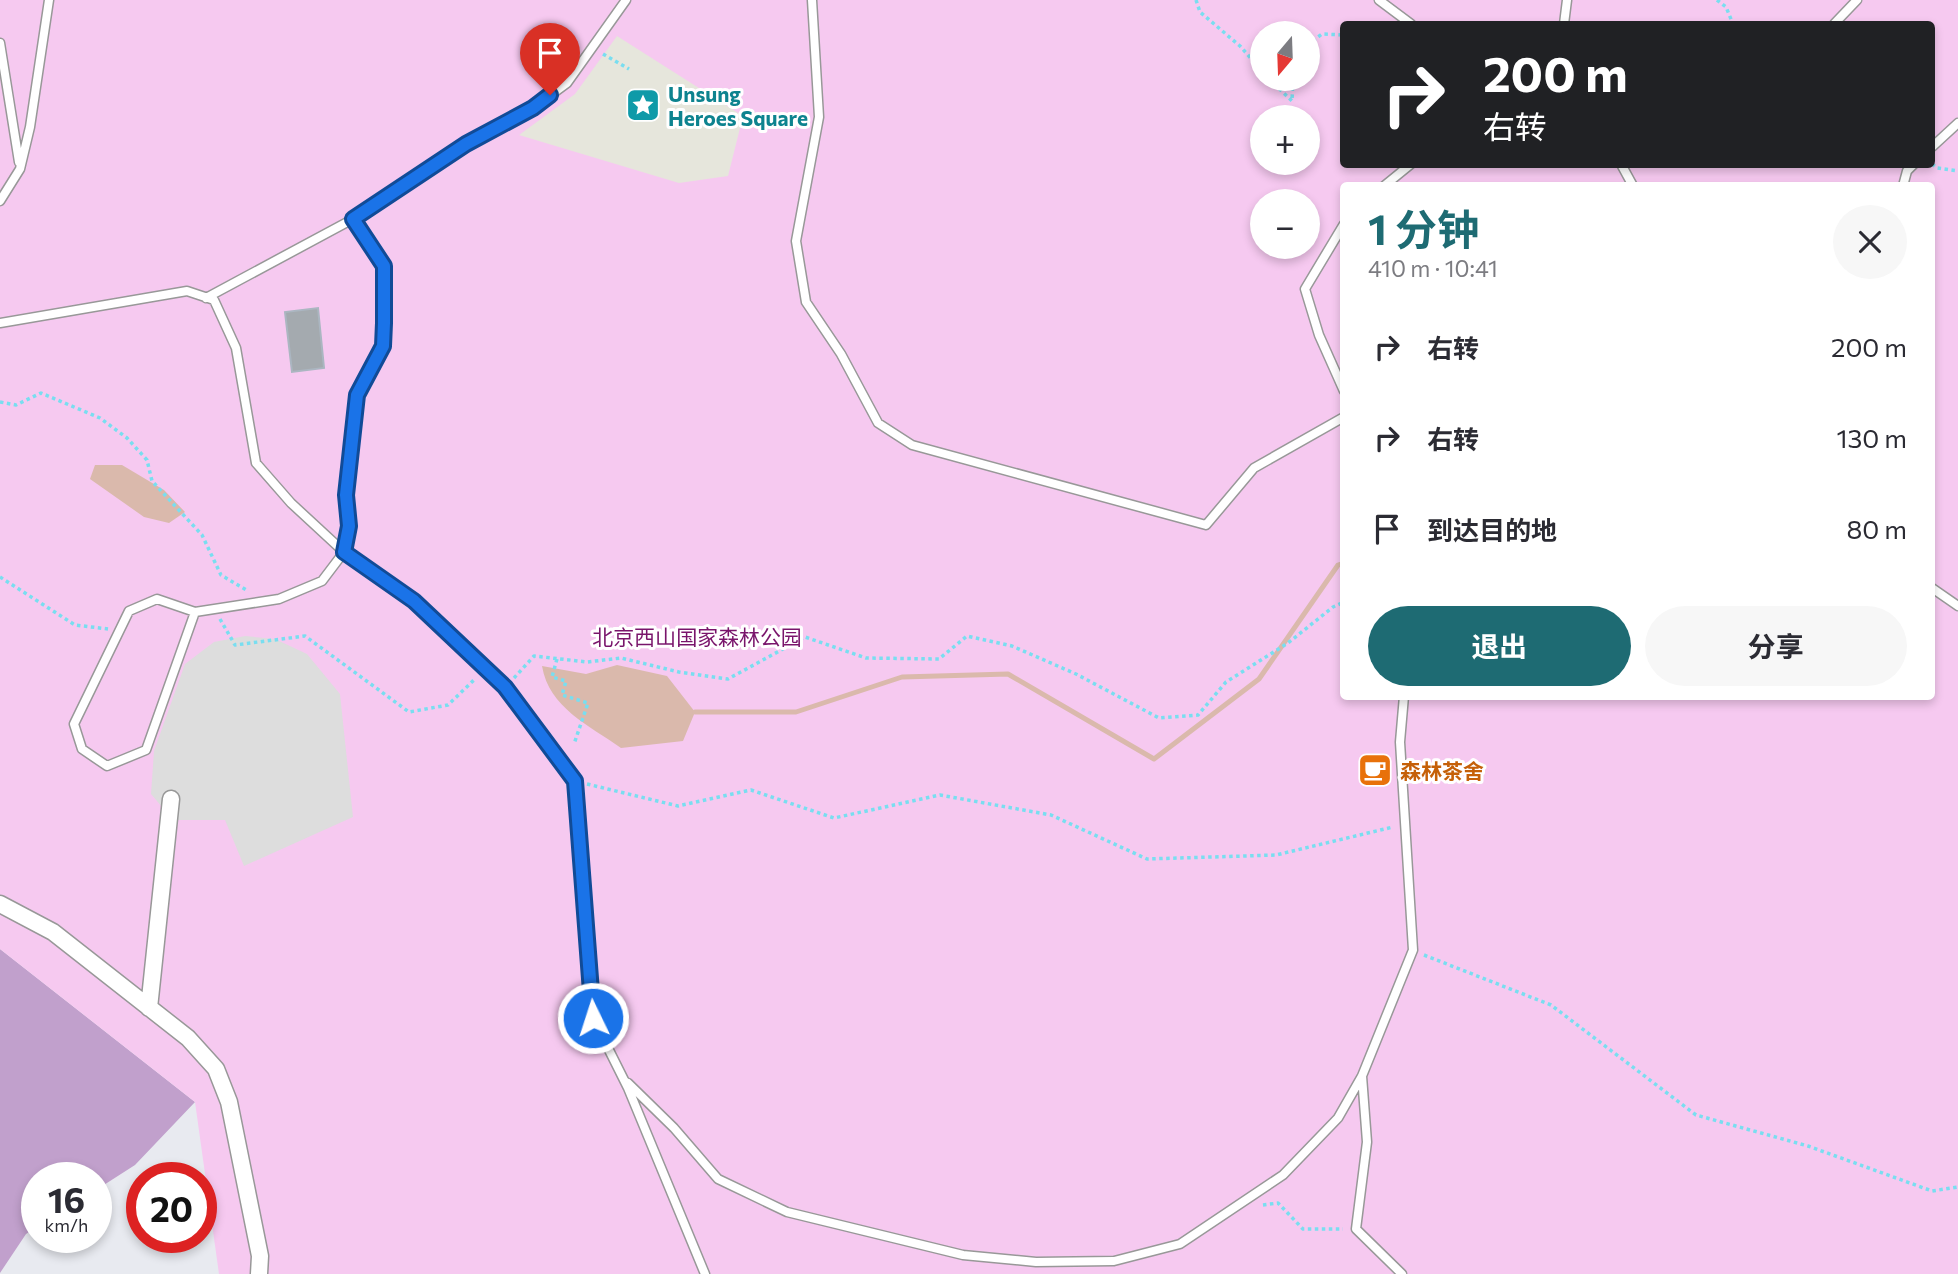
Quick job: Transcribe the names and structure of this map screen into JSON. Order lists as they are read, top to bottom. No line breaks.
{"parks":["北京西山国家森林公园"],"places":{"place":["Unsung Heroes Square"],"cafe":["森林茶舍"]},"north":"bottom","page":{"map_buttons":["+","−"],"turn":["200 m","右转"],"heading":["1 分钟","410 m · 10:41"],"list":[{"name":"右转","value":"200 m"},{"name":"右转","value":"130 m"},{"name":"到达目的地","value":"80 m"}],"buttons":["退出","分享"],"speed":"16 km/h","limit":"20"}}
